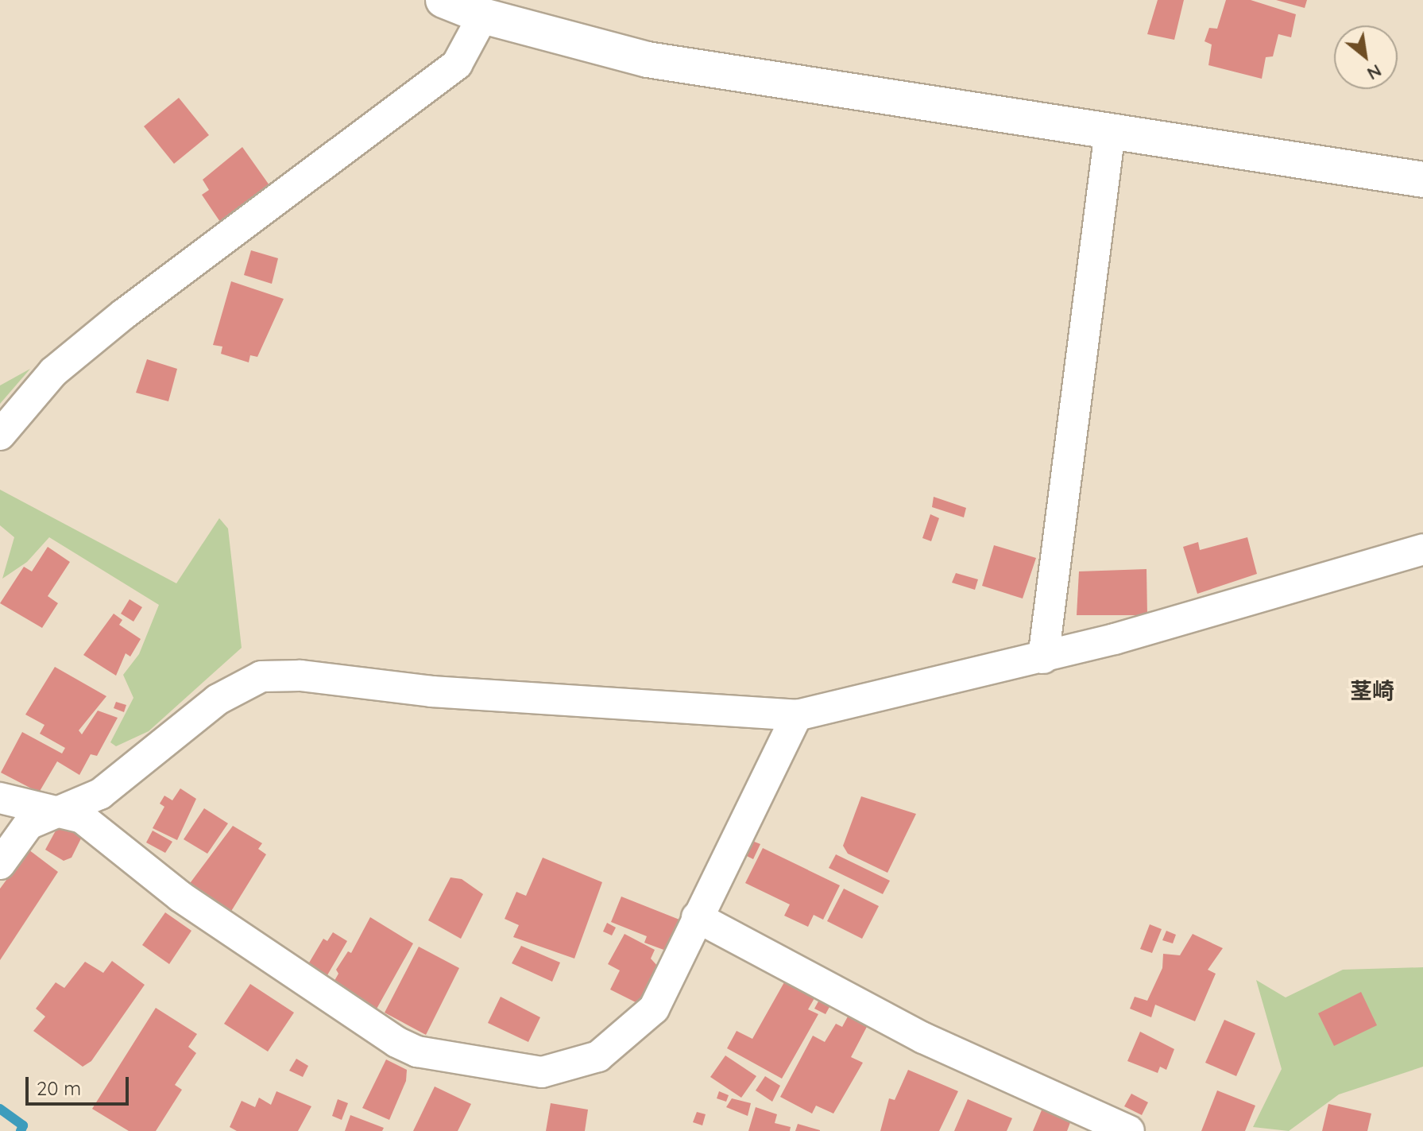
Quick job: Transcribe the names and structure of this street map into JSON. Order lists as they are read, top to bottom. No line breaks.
{"districts":["茎崎"],"scale_bar":"20 m","north":"bottom right"}
